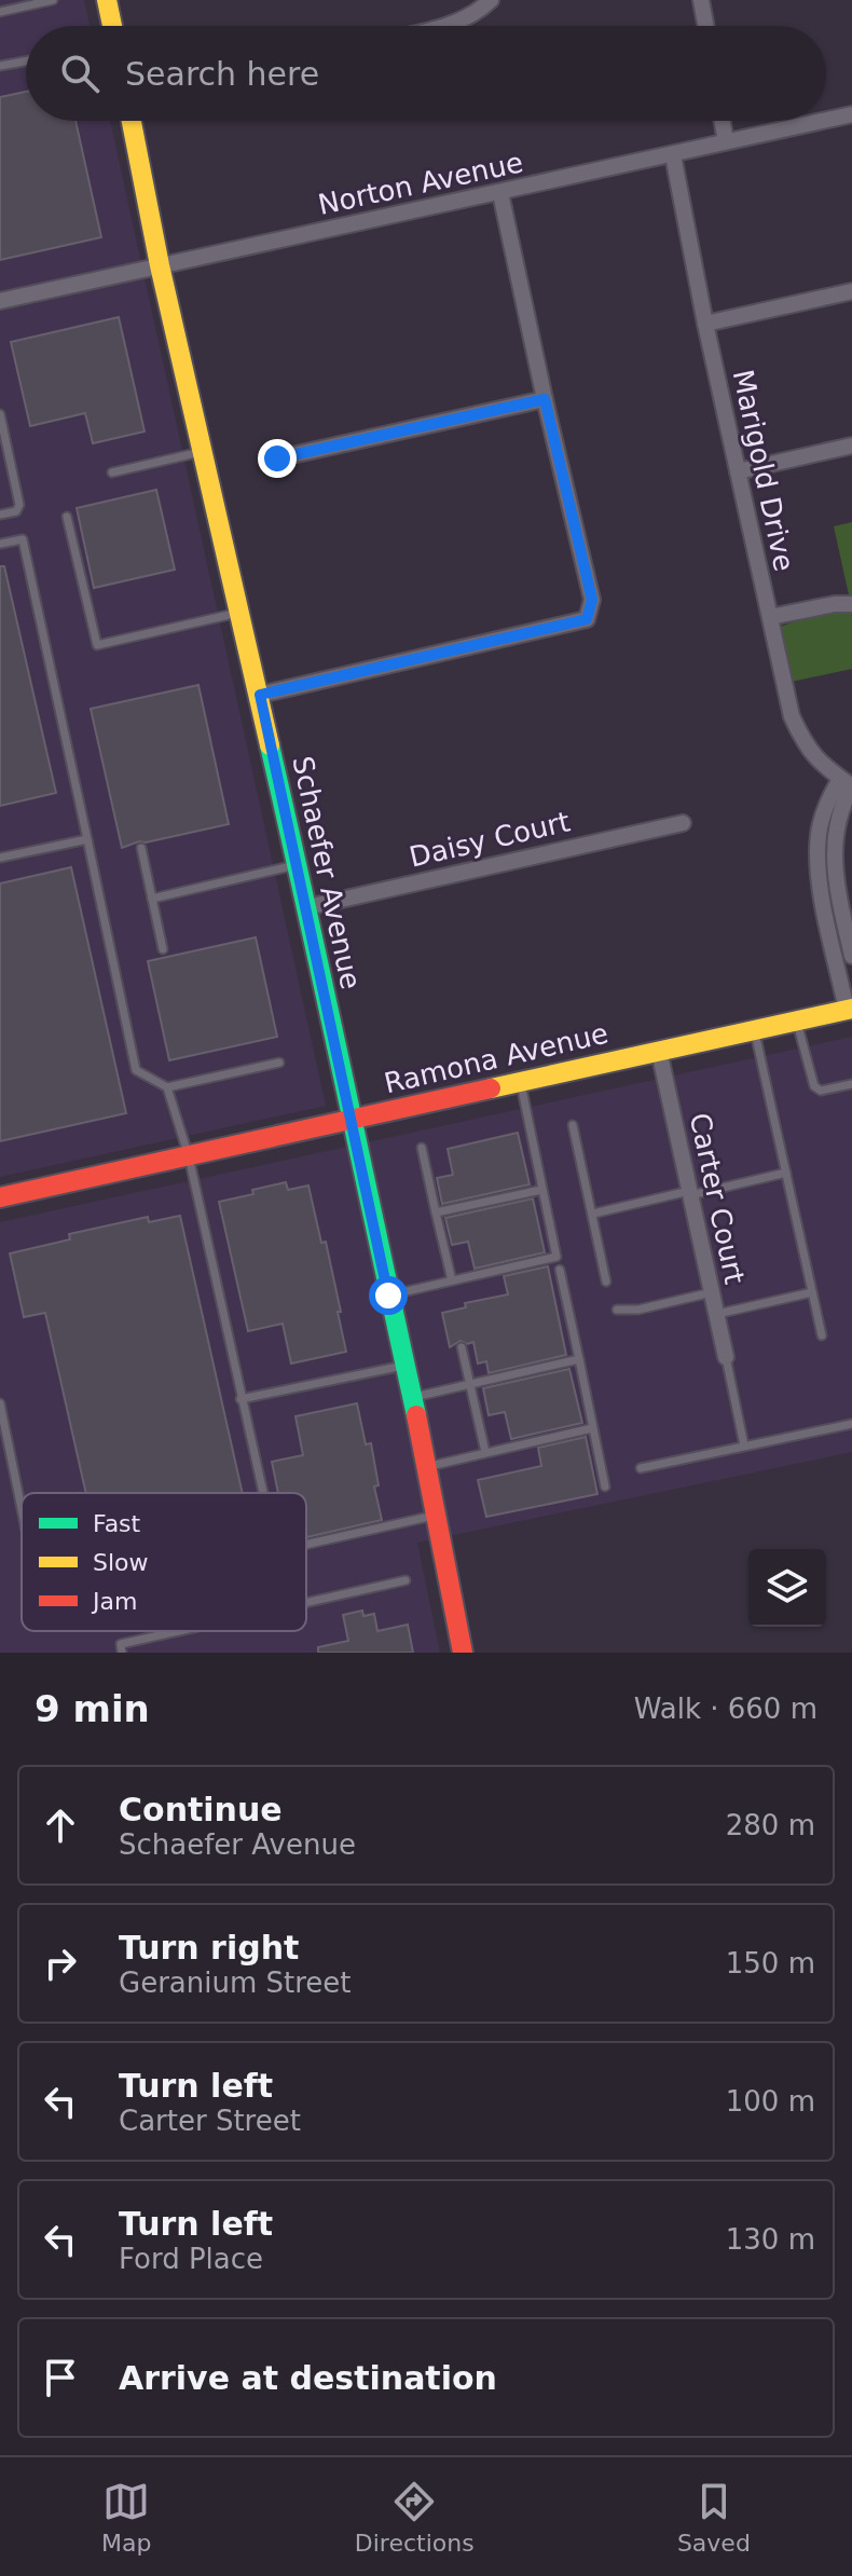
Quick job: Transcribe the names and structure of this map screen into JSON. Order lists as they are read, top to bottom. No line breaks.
{"streets":{"street":["Norton Avenue","Marigold Drive","Daisy Court","Schaefer Avenue","Ramona Avenue","Carter Court"]},"crossings":[["Norton Avenue","Marigold Drive"],["Norton Avenue","Schaefer Avenue"],["Daisy Court","Schaefer Avenue"],["Schaefer Avenue","Ramona Avenue"],["Ramona Avenue","Carter Court"]],"legend":["Fast","Slow","Jam"],"page":{"search":"Search here","heading":["9 min","Walk · 660 m"],"list":[["Continue","Schaefer Avenue","280 m"],["Turn right","Geranium Street","150 m"],["Turn left","Carter Street","100 m"],["Turn left","Ford Place","130 m"],"Arrive at destination"],"nav":["Map","Directions","Saved"]}}
